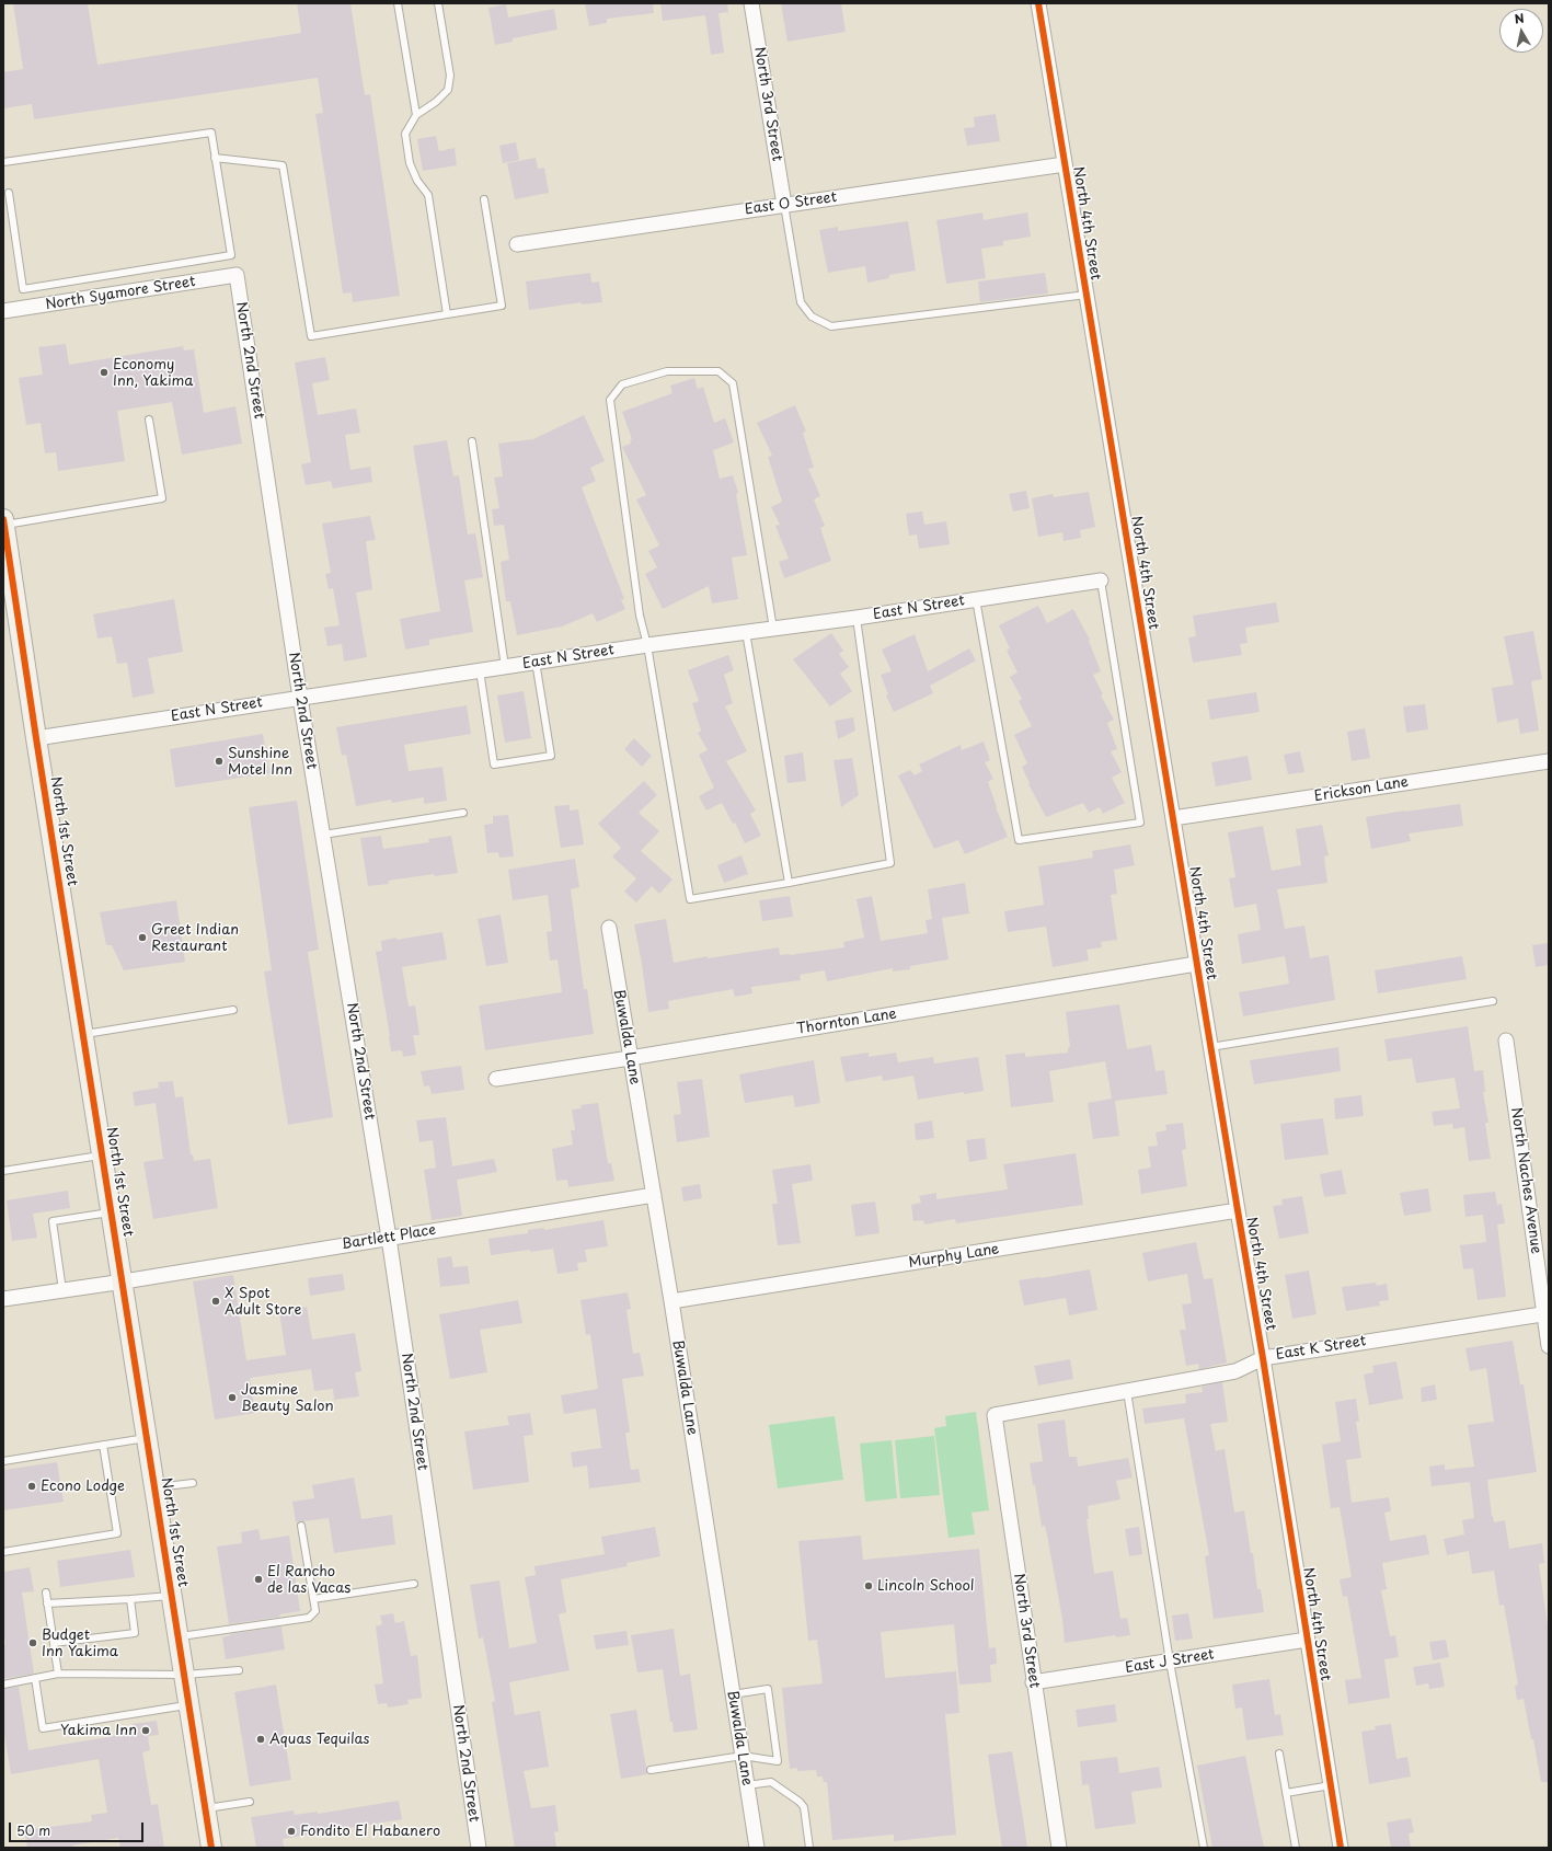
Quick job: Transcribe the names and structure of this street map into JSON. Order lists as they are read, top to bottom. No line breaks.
{"streets":{"main road":["North 1st Street"],"street":["North 3rd Street","East O Street","North 4th Street","North Syamore Street","North 2nd Street","East N Street","Erickson Lane","Thornton Lane","Buwalda Lane","North Naches Avenue","Bartlett Place","Murphy Lane","East K Street","East J Street"]},"crossings":[["North 3rd Street","East O Street"],["North 3rd Street","East K Street"],["North 3rd Street","East J Street"],["East O Street","North 4th Street"],["North 4th Street","Erickson Lane"],["North 4th Street","Thornton Lane"],["North 4th Street","Murphy Lane"],["North 4th Street","East K Street"],["North 4th Street","East J Street"],["North Syamore Street","North 2nd Street"],["North 2nd Street","East N Street"],["North 2nd Street","Bartlett Place"],["East N Street","North 1st Street"],["North 1st Street","Bartlett Place"],["Thornton Lane","Buwalda Lane"],["Buwalda Lane","Bartlett Place"],["Buwalda Lane","Murphy Lane"],["North Naches Avenue","East K Street"]],"places":["Economy Inn, Yakima","Sunshine Motel Inn","Greet Indian Restaurant","X Spot Adult Store","Jasmine Beauty Salon","Econo Lodge","El Rancho de las Vacas","Lincoln School","Budget Inn Yakima","Yakima Inn","Aquas Tequilas","Fondito El Habanero"],"scale_bar":"50 m","north":"top"}
